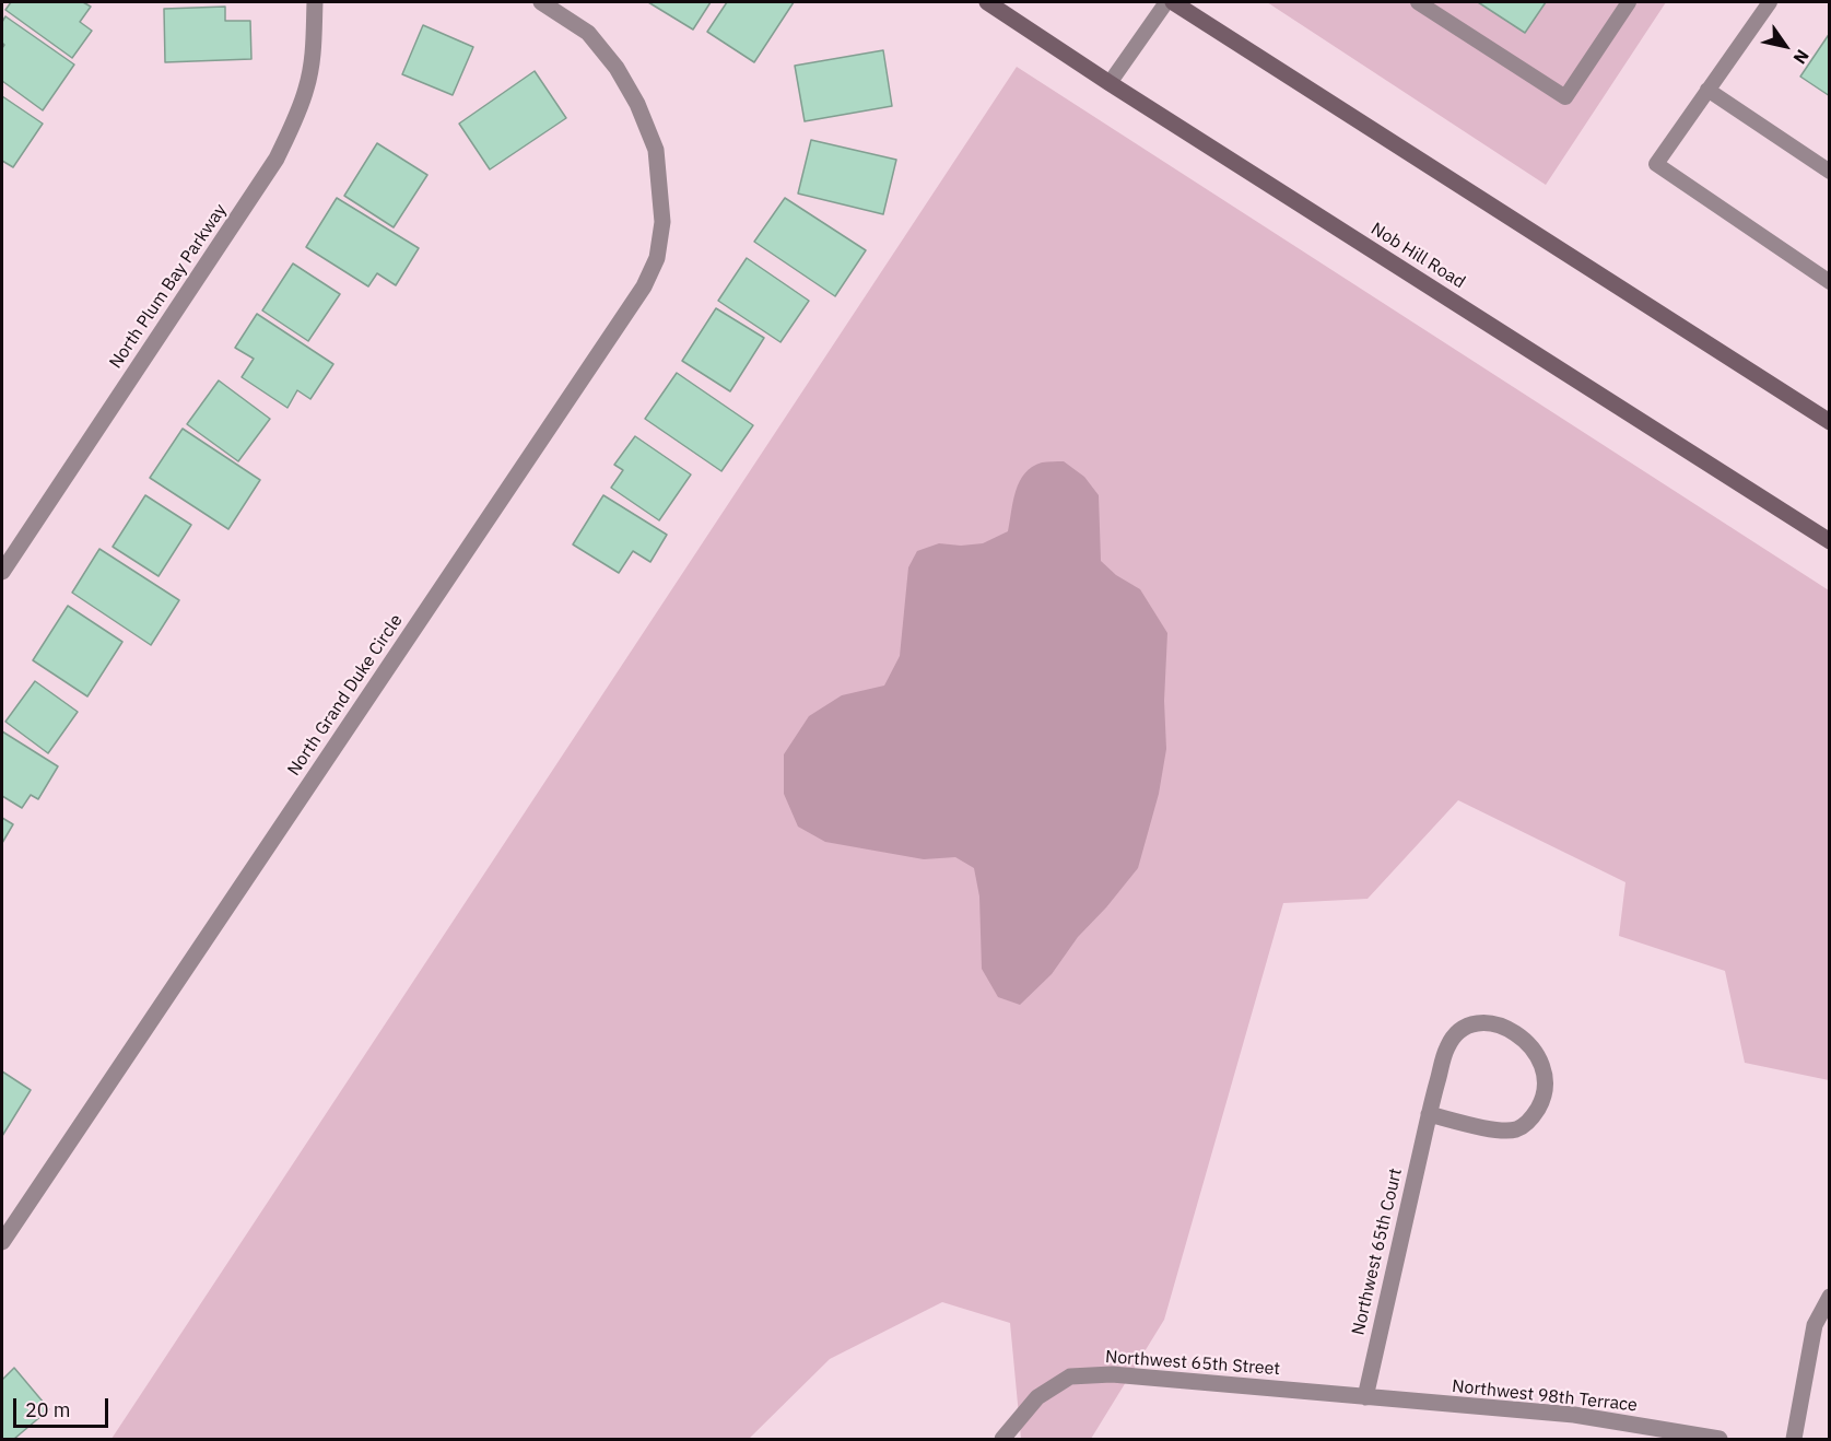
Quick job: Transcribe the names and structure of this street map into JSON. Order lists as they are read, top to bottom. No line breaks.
{"streets":{"main road":["Nob Hill Road"],"street":["North Plum Bay Parkway","North Grand Duke Circle","Northwest 65th Court","Northwest 65th Street","Northwest 98th Terrace"]},"crossings":[["Northwest 65th Court","Northwest 65th Street"],["Northwest 65th Court","Northwest 98th Terrace"],["Northwest 65th Street","Northwest 98th Terrace"]],"scale_bar":"20 m","north":"bottom right"}
